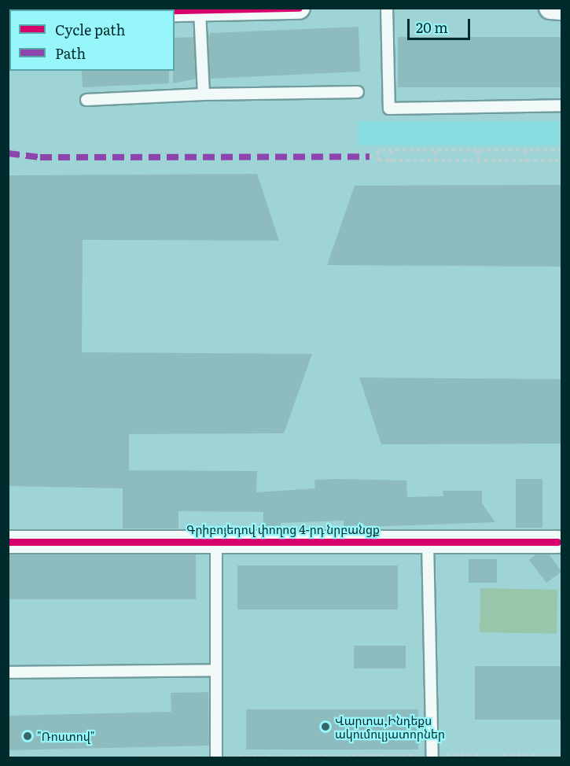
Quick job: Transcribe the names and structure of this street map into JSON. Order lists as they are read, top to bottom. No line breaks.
{"streets":{"street":["Գրիբոյեդով փողոց 4-րդ նրբանցք"]},"places":["Վարտա,Ինդեքս ակումուլյատորներ","\"Ռոստով\""],"legend":["Cycle path","Path"],"scale_bar":"20 m"}
